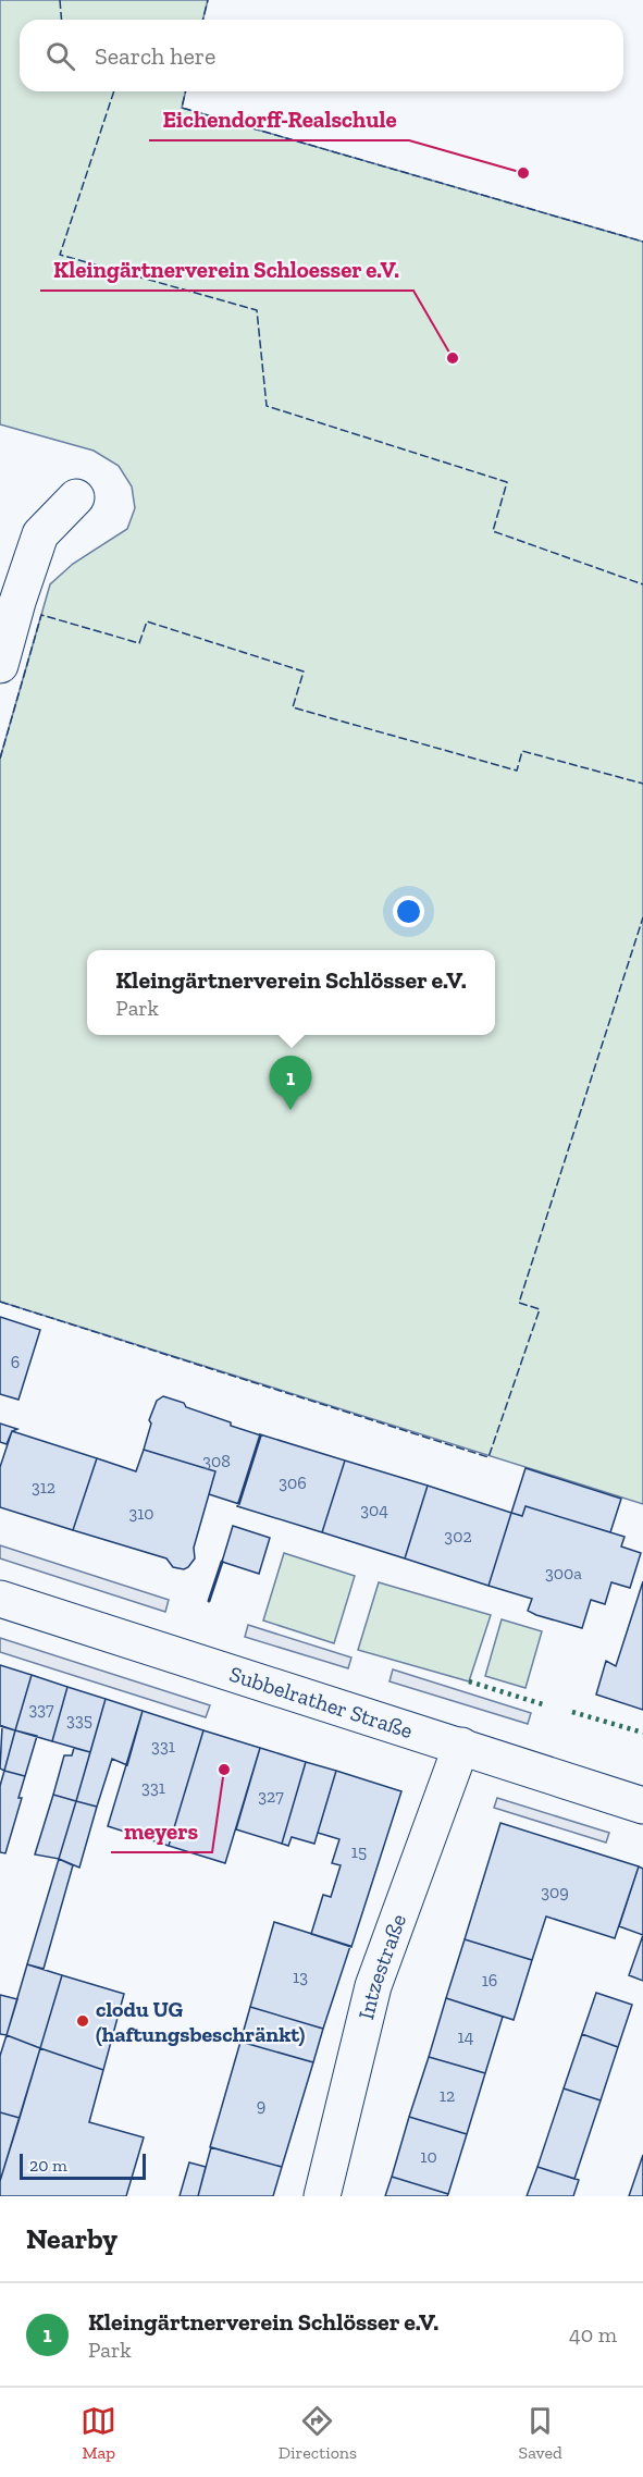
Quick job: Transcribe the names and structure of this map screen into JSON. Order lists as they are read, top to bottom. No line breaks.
{"streets":{"main road":["Subbelrather Straße","Intzestraße"]},"crossings":[["Subbelrather Straße","Intzestraße"]],"places":["Eichendorff-Realschule","Kleingärtnerverein Schloesser e.V.","meyers","clodu UG (haftungsbeschränkt)"],"house_numbers":["6","308","306","312","304","310","302","300a","337","335","331","331","327","15","309","13","16","14","12","9","10"],"scale_bar":"20 m","page":{"search":"Search here","popup":["Kleingärtnerverein Schlösser e.V.","Park"],"pins":"1","scale":"20 m","heading":"Nearby","list":[{"mark":"1","name":"Kleingärtnerverein Schlösser e.V.","note":"Park","value":"40 m"}],"nav":["Map","Directions","Saved"]}}
